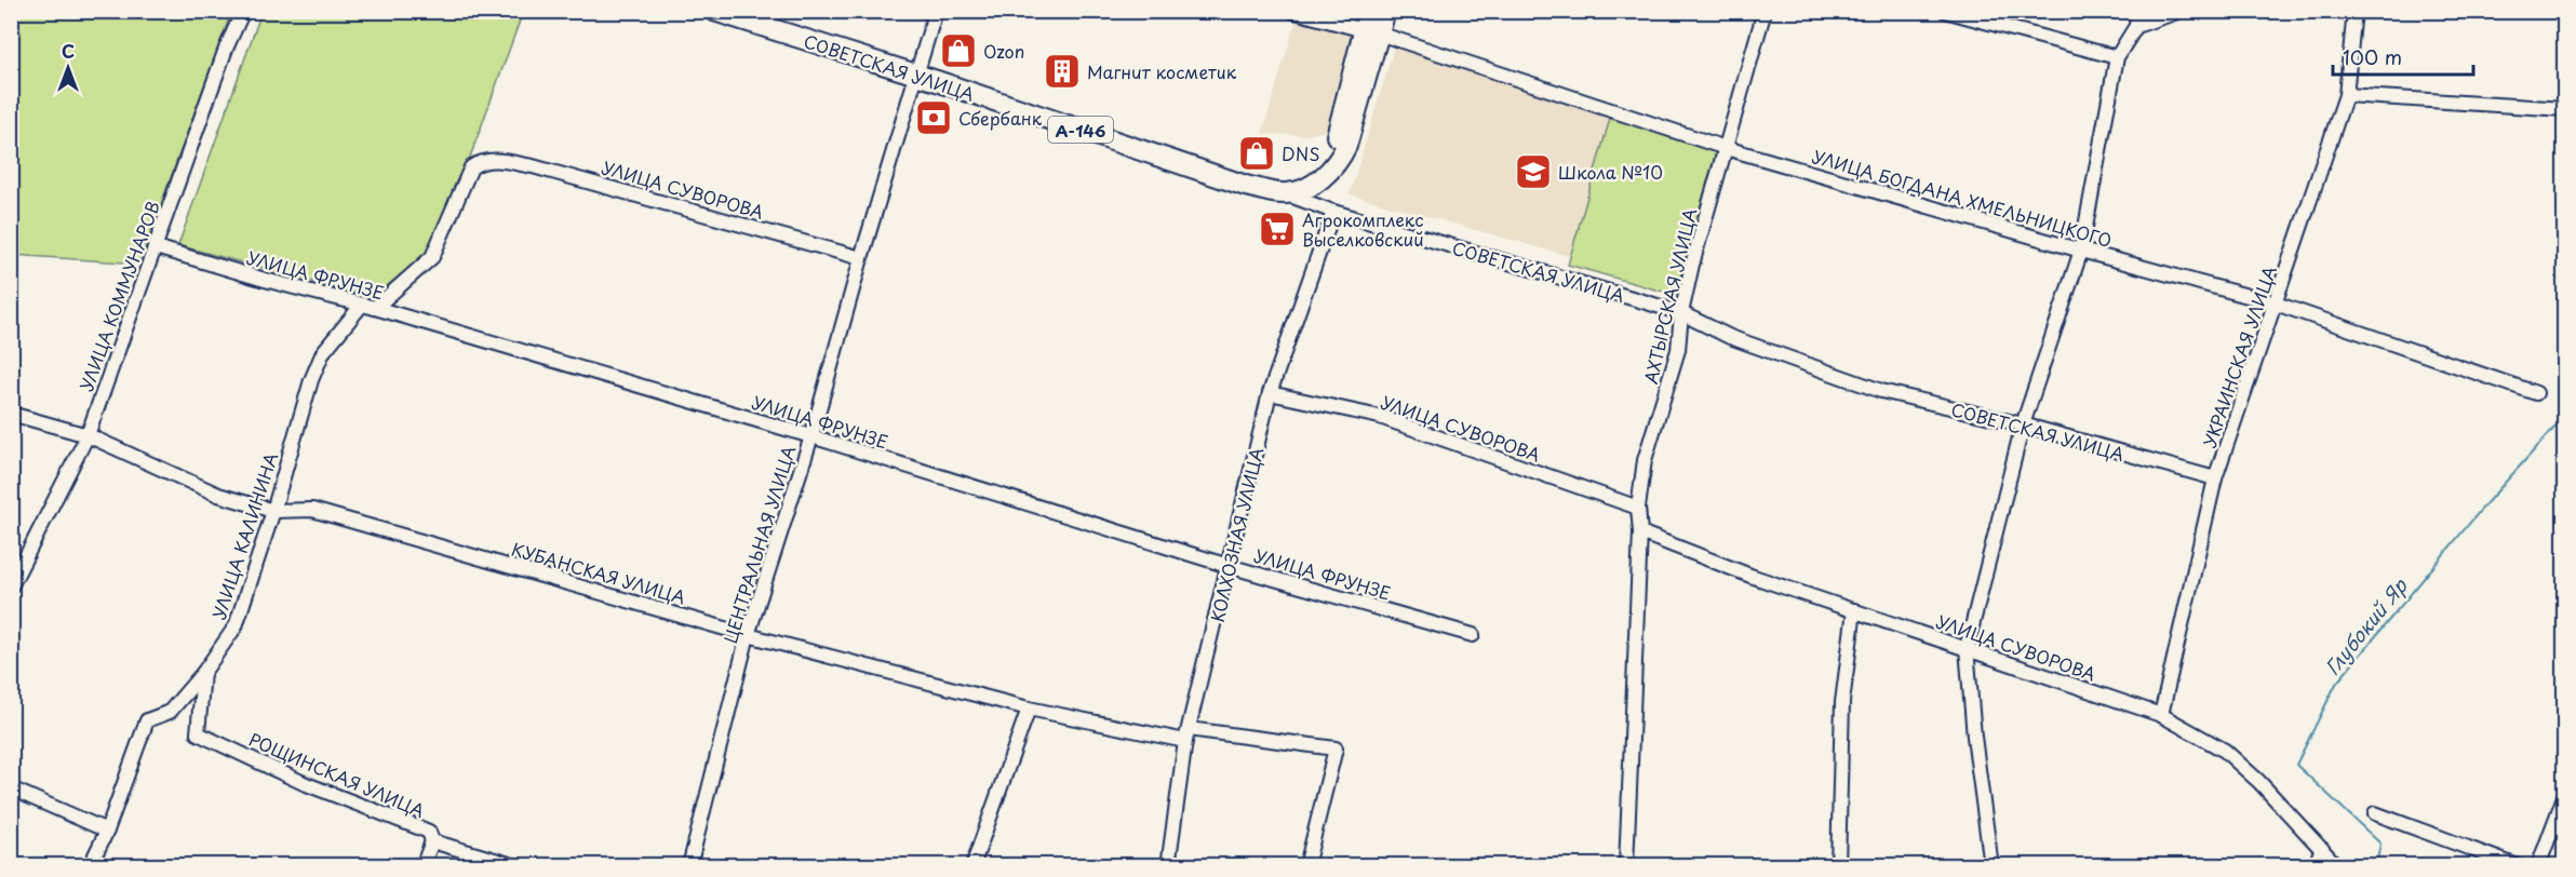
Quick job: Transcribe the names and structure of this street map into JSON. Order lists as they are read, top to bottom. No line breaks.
{"streets":{"highway":["СОВЕТСКАЯ УЛИЦА","А-146"],"street":["УЛИЦА СУВОРОВА","УЛИЦА БОГДАНА ХМЕЛЬНИЦКОГО","УЛИЦА ФРУНЗЕ","УЛИЦА КОММУНАРОВ","АХТЫРСКАЯ УЛИЦА","УКРАИНСКАЯ УЛИЦА","КОЛХОЗНАЯ УЛИЦА","УЛИЦА КАЛИНИНА","ЦЕНТРАЛЬНАЯ УЛИЦА","КУБАНСКАЯ УЛИЦА","РОЩИНСКАЯ УЛИЦА"]},"crossings":[["СОВЕТСКАЯ УЛИЦА","АХТЫРСКАЯ УЛИЦА"],["СОВЕТСКАЯ УЛИЦА","УКРАИНСКАЯ УЛИЦА"],["СОВЕТСКАЯ УЛИЦА","КОЛХОЗНАЯ УЛИЦА"],["СОВЕТСКАЯ УЛИЦА","ЦЕНТРАЛЬНАЯ УЛИЦА"],["УЛИЦА СУВОРОВА","АХТЫРСКАЯ УЛИЦА"],["УЛИЦА СУВОРОВА","УКРАИНСКАЯ УЛИЦА"],["УЛИЦА СУВОРОВА","КОЛХОЗНАЯ УЛИЦА"],["УЛИЦА СУВОРОВА","УЛИЦА КАЛИНИНА"],["УЛИЦА СУВОРОВА","ЦЕНТРАЛЬНАЯ УЛИЦА"],["УЛИЦА БОГДАНА ХМЕЛЬНИЦКОГО","АХТЫРСКАЯ УЛИЦА"],["УЛИЦА БОГДАНА ХМЕЛЬНИЦКОГО","УКРАИНСКАЯ УЛИЦА"],["УЛИЦА ФРУНЗЕ","УЛИЦА КОММУНАРОВ"],["УЛИЦА ФРУНЗЕ","КОЛХОЗНАЯ УЛИЦА"],["УЛИЦА ФРУНЗЕ","УЛИЦА КАЛИНИНА"],["УЛИЦА ФРУНЗЕ","ЦЕНТРАЛЬНАЯ УЛИЦА"],["УЛИЦА КОММУНАРОВ","КУБАНСКАЯ УЛИЦА"],["КОЛХОЗНАЯ УЛИЦА","КУБАНСКАЯ УЛИЦА"],["УЛИЦА КАЛИНИНА","КУБАНСКАЯ УЛИЦА"],["УЛИЦА КАЛИНИНА","РОЩИНСКАЯ УЛИЦА"],["ЦЕНТРАЛЬНАЯ УЛИЦА","КУБАНСКАЯ УЛИЦА"]],"water":["Глубокий Яр"],"places":{"shop":["Ozon","DNS"],"building":["Магнит косметик"],"bank":["Сбербанк"],"school or university":["Школа №10"],"supermarket":["Агрокомплекс Выселковский"]},"scale_bar":"100 m","north":"top"}
